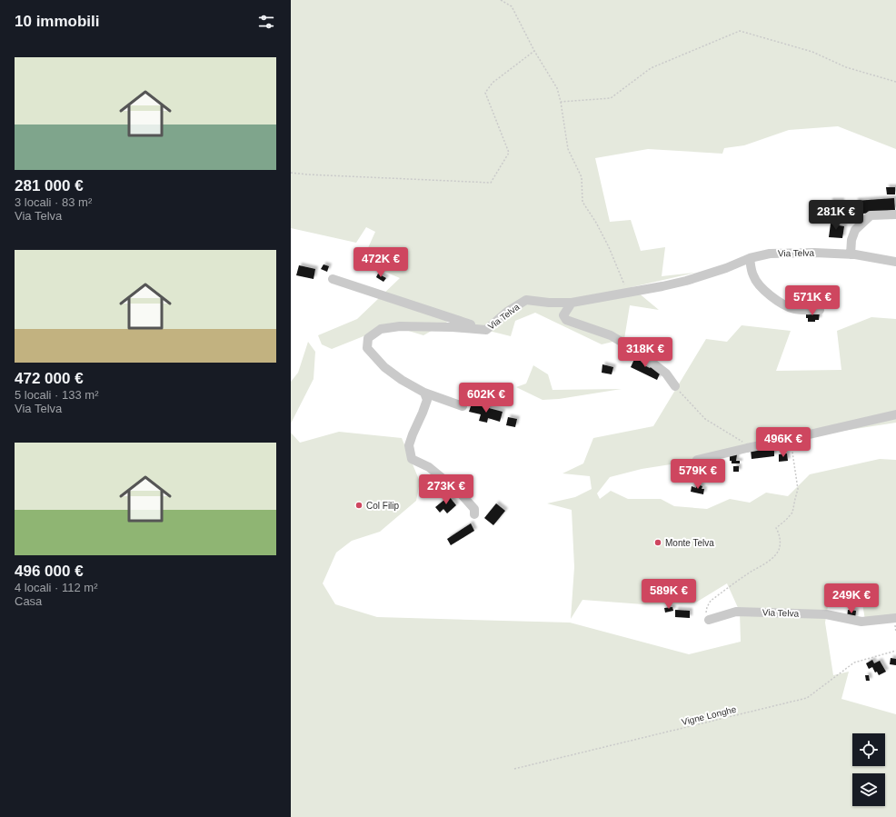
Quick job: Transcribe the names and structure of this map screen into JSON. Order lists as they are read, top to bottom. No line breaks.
{"streets":{"street":["Via Telva"],"path":["Vigne Longhe"]},"places":["Col Filip","Monte Telva"],"page":{"heading":"10 immobili","list":[{"name":"281 000 €","note":"3 locali · 83 m² · Via Telva"},{"name":"472 000 €","note":"5 locali · 133 m² · Via Telva"},{"name":"496 000 €","note":"4 locali · 112 m² · Casa"}],"price":["281K €","472K €","571K €","318K €","602K €","496K €","579K €","273K €","589K €","249K €"]}}
